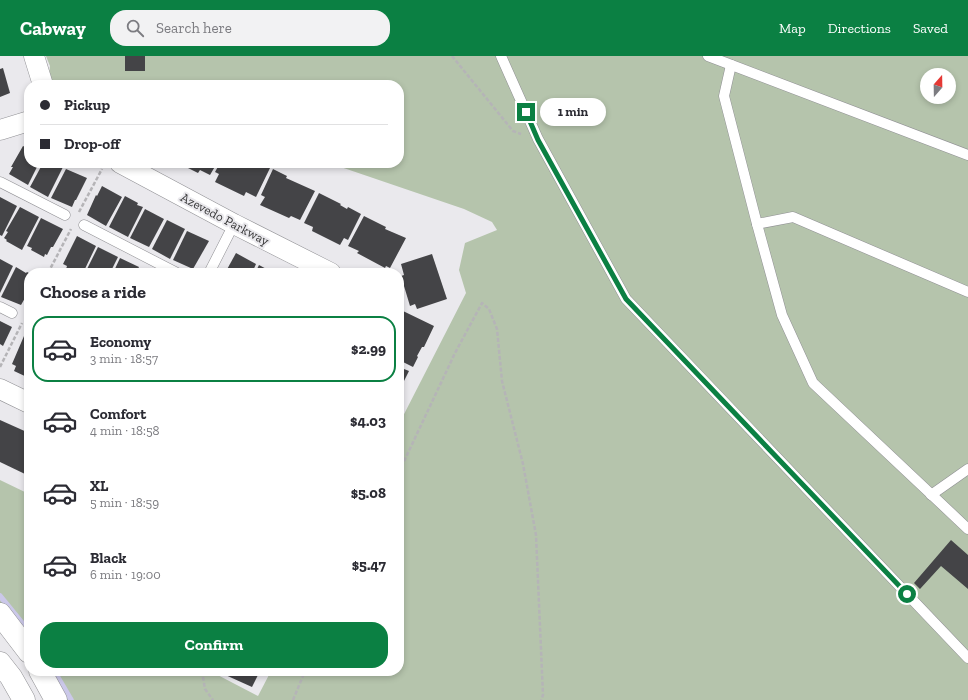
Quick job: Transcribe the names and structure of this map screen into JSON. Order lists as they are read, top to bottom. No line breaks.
{"streets":{"street":["Azevedo Parkway"]},"north":"top","page":{"header":"Cabway","search":"Search here","nav":["Map","Directions","Saved"],"banner":["Pickup","Drop-off"],"bubble":"1 min","heading":"Choose a ride","list":[{"name":"Economy","note":"3 min · 18:57","value":"$2.99"},{"name":"Comfort","note":"4 min · 18:58","value":"$4.03"},{"name":"XL","note":"5 min · 18:59","value":"$5.08"},{"name":"Black","note":"6 min · 19:00","value":"$5.47"}],"buttons":"Confirm"}}
